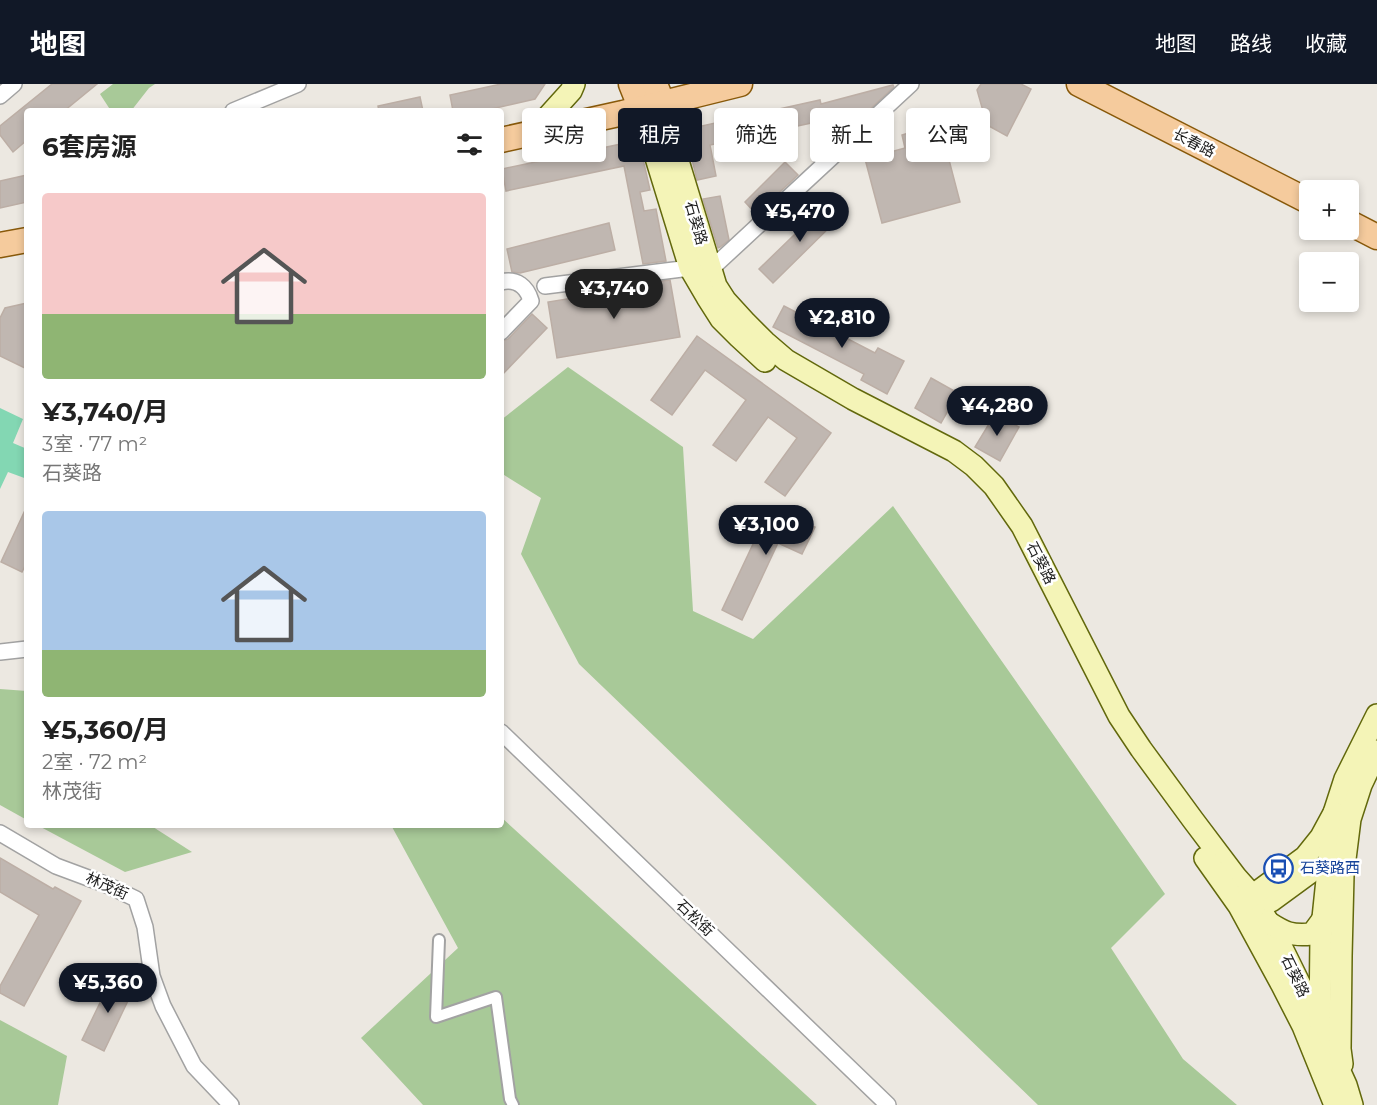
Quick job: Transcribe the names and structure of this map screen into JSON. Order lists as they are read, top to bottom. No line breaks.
{"streets":{"main road":["长春路","石葵路"],"street":["林茂街","石松街"]},"places":{"bus stop":["石葵路西"]},"page":{"header":"地图","nav":["地图","路线","收藏"],"chip":["买房","租房","筛选","新上","公寓"],"heading":"6套房源","map_buttons":["+","−"],"list":[{"name":"¥3,740/月","note":"3室 · 77 m² · 石葵路"},{"name":"¥5,360/月","note":"2室 · 72 m² · 林茂街"}],"price":["¥5,470","¥3,740","¥2,810","¥4,280","¥3,100","¥5,360"]}}
